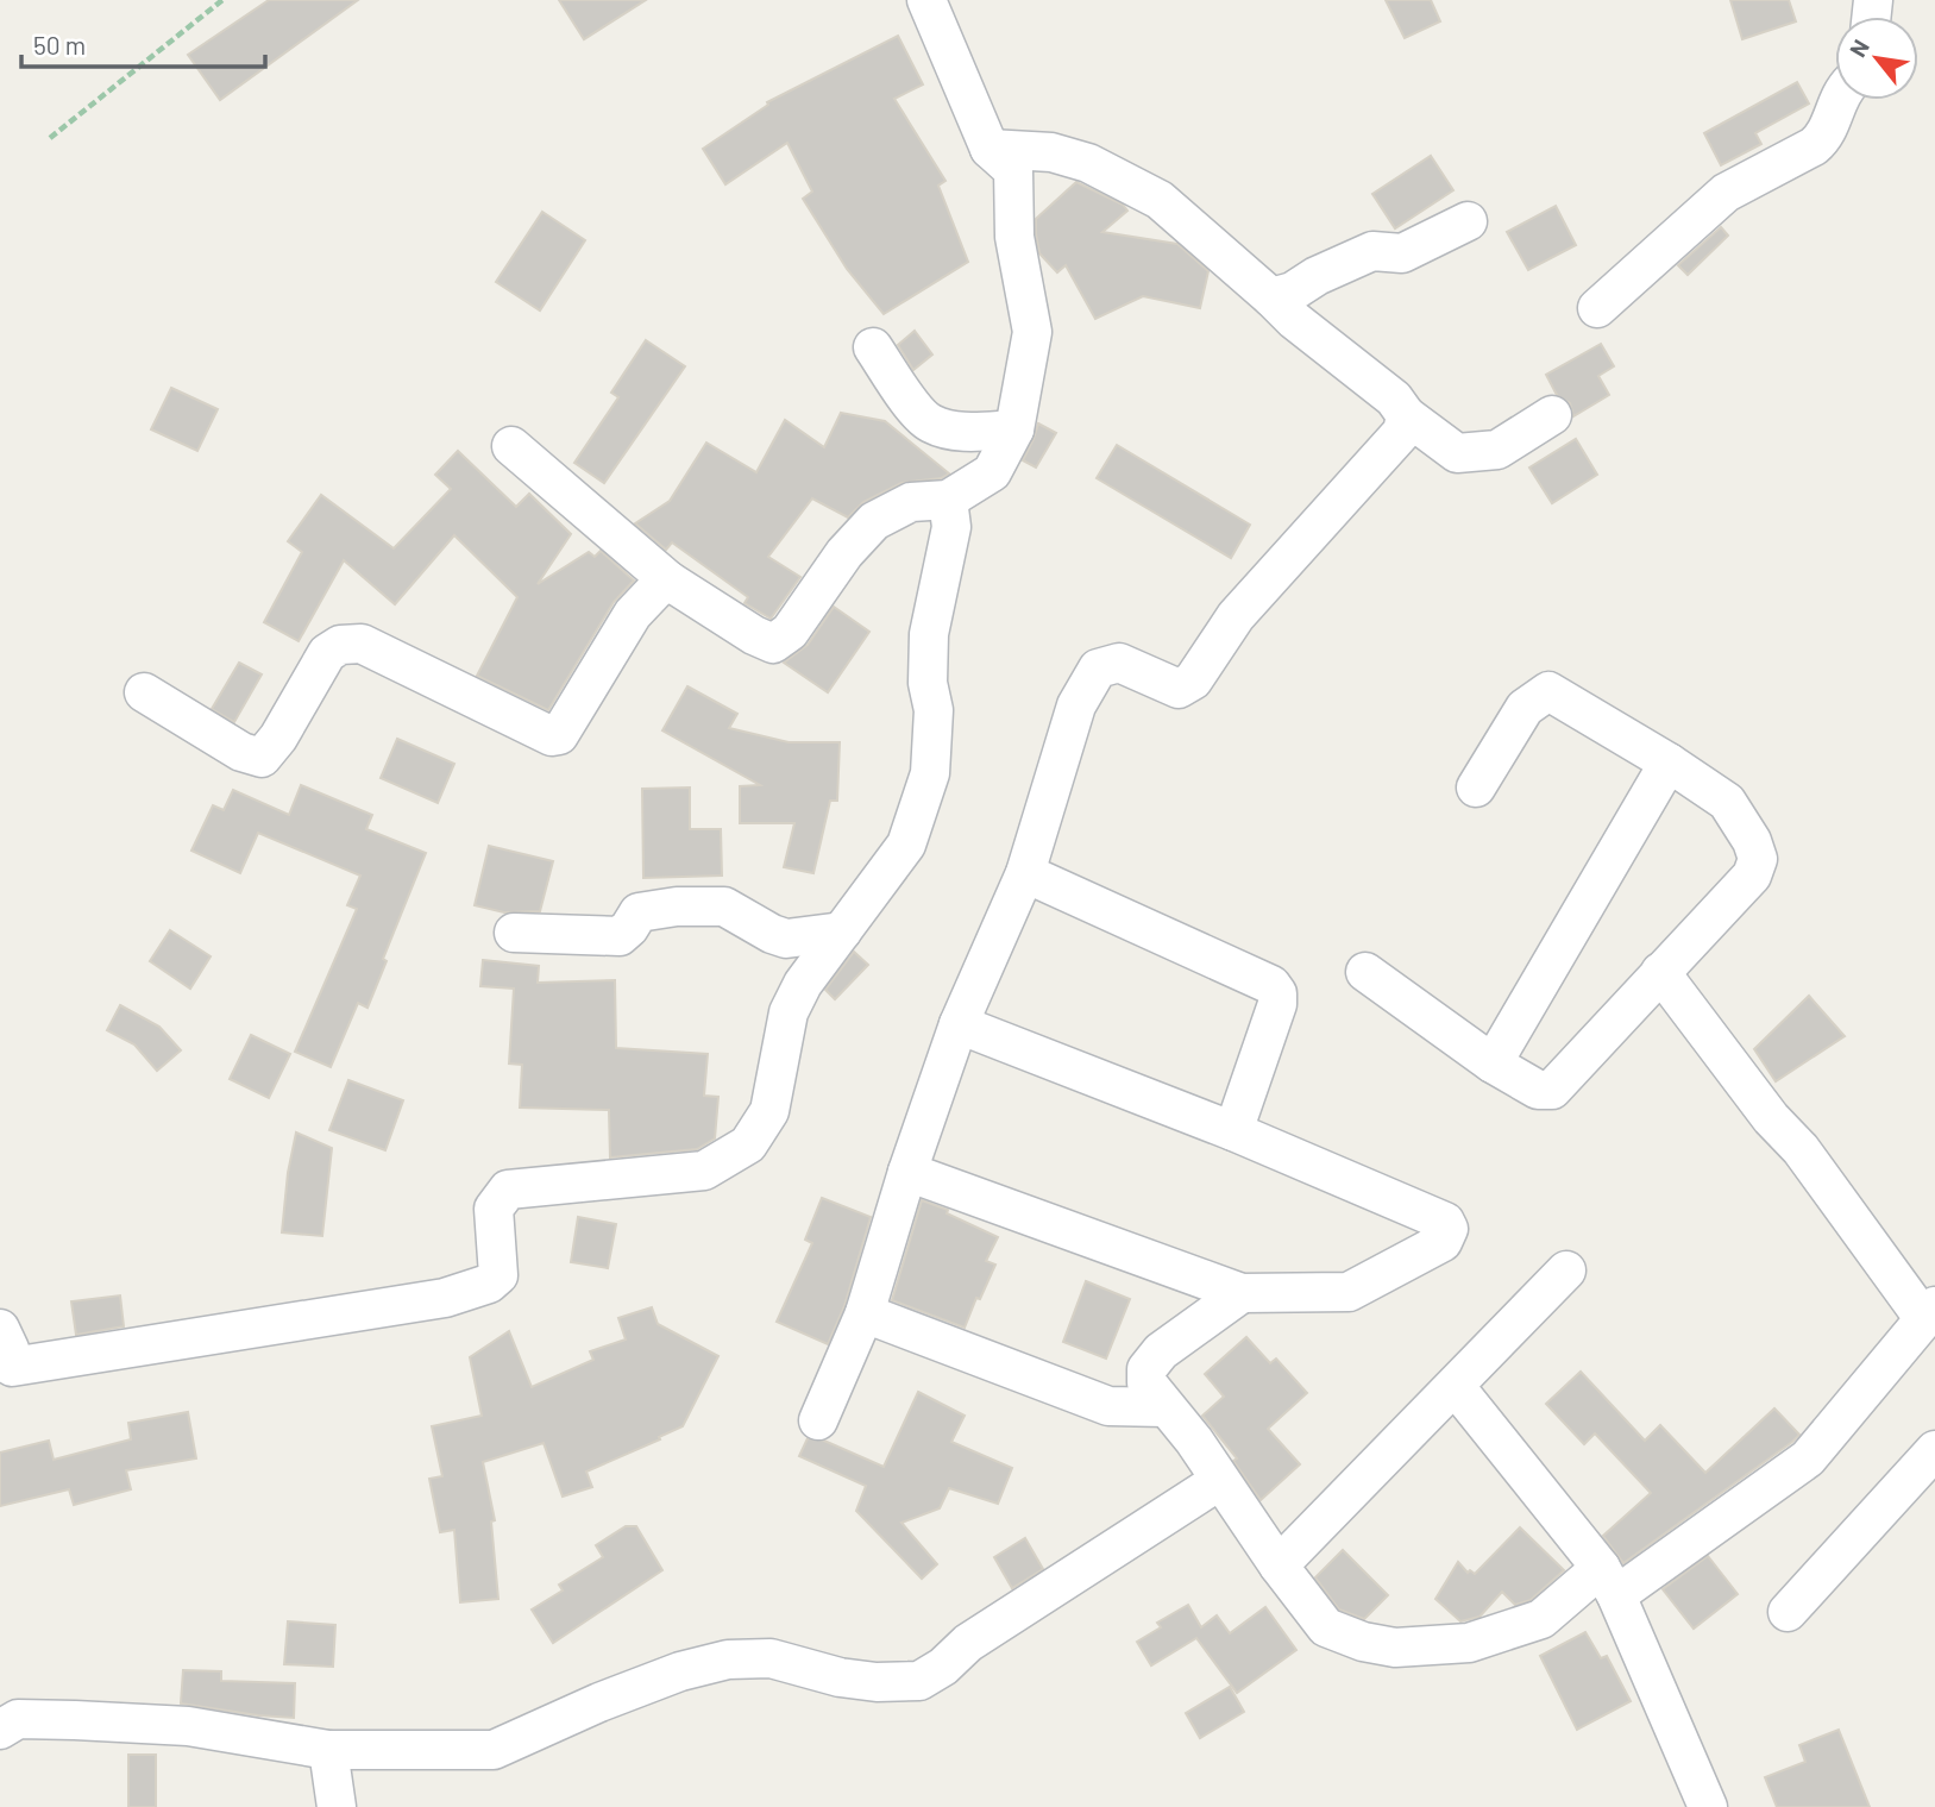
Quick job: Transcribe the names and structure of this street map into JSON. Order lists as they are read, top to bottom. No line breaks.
{"scale_bar":"50 m","north":"top left"}
